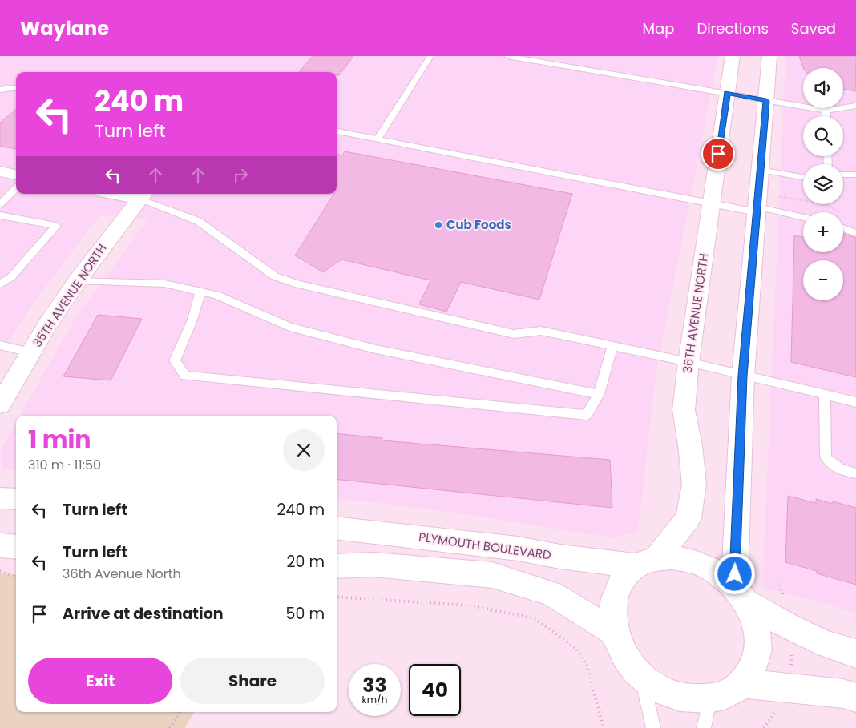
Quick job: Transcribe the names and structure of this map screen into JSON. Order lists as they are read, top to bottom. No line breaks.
{"streets":{"street":["35TH AVENUE NORTH","36TH AVENUE NORTH","PLYMOUTH BOULEVARD"]},"crossings":[["36TH AVENUE NORTH","PLYMOUTH BOULEVARD"]],"places":["Cub Foods"],"page":{"header":"Waylane","nav":["Map","Directions","Saved"],"map_buttons":["+","−"],"turn":["240 m","Turn left"],"heading":["1 min","310 m · 11:50"],"list":[{"name":"Turn left","value":"240 m"},{"name":"Turn left","note":"36th Avenue North","value":"20 m"},{"name":"Arrive at destination","value":"50 m"}],"buttons":["Exit","Share"],"speed":"33 km/h","limit":"40"}}
